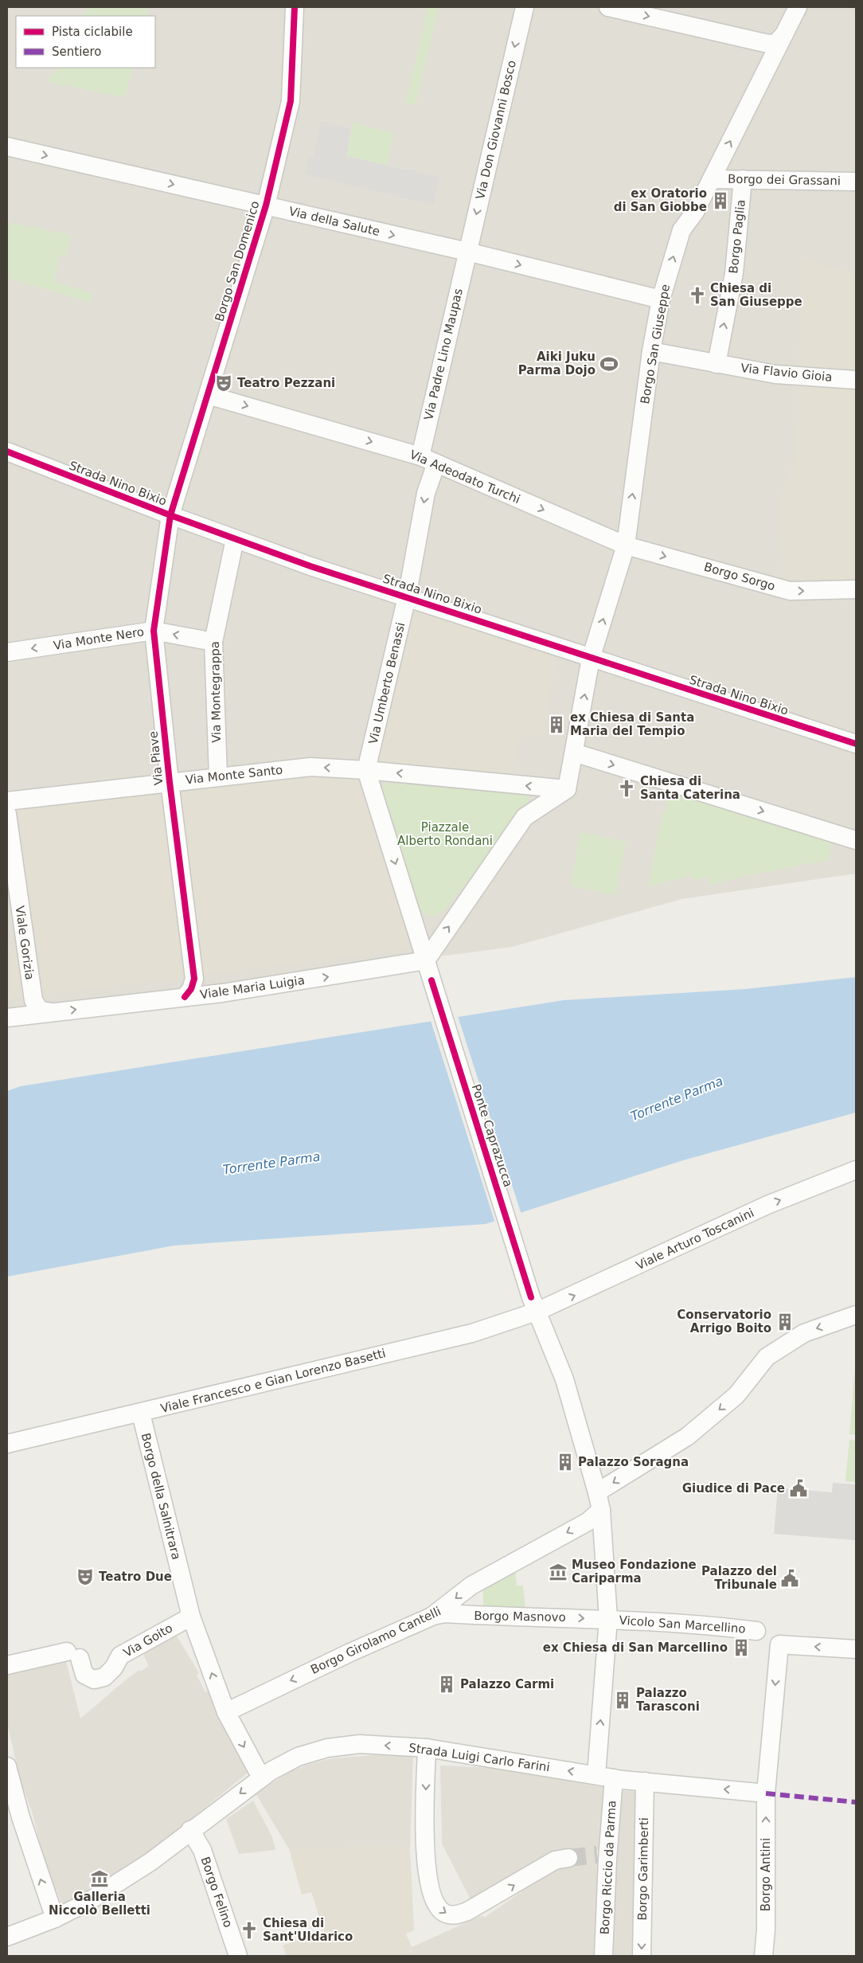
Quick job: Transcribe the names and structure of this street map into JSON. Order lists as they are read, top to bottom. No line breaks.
{"streets":{"street":["Via Don Giovanni Bosco","Borgo dei Grassani","Via della Salute","Borgo Paglia","Borgo San Domenico","Borgo San Giuseppe","Via Padre Lino Maupas","Via Flavio Gioia","Via Adeodato Turchi","Strada Nino Bixio","Borgo Sorgo","Via Monte Nero","Via Umberto Benassi","Via Montegrappa","Via Piave","Via Monte Santo","Viale Gorizia","Viale Maria Luigia","Ponte Caprazucca","Viale Arturo Toscanini","Viale Francesco e Gian Lorenzo Basetti","Borgo della Salnitrara","Borgo Masnovo","Vicolo San Marcellino","Via Goito","Borgo Girolamo Cantelli","Strada Luigi Carlo Farini","Borgo Riccio da Parma","Borgo Garimberti","Borgo Antini","Borgo Felino"]},"crossings":[["Via Don Giovanni Bosco","Via della Salute"],["Via Don Giovanni Bosco","Via Padre Lino Maupas"],["Borgo dei Grassani","Borgo Paglia"],["Borgo dei Grassani","Borgo San Giuseppe"],["Via della Salute","Borgo San Domenico"],["Via della Salute","Borgo San Giuseppe"],["Via della Salute","Via Padre Lino Maupas"],["Borgo Paglia","Via Flavio Gioia"],["Borgo San Domenico","Via Adeodato Turchi"],["Borgo San Domenico","Strada Nino Bixio"],["Borgo San Domenico","Via Piave"],["Borgo San Giuseppe","Via Flavio Gioia"],["Borgo San Giuseppe","Via Adeodato Turchi"],["Borgo San Giuseppe","Strada Nino Bixio"],["Borgo San Giuseppe","Borgo Sorgo"],["Via Padre Lino Maupas","Via Adeodato Turchi"],["Via Padre Lino Maupas","Strada Nino Bixio"],["Via Padre Lino Maupas","Via Umberto Benassi"],["Via Adeodato Turchi","Borgo Sorgo"],["Strada Nino Bixio","Via Umberto Benassi"],["Strada Nino Bixio","Via Montegrappa"],["Strada Nino Bixio","Via Piave"],["Via Monte Nero","Via Montegrappa"],["Via Monte Nero","Via Piave"],["Via Umberto Benassi","Via Monte Santo"],["Via Montegrappa","Via Monte Santo"],["Via Piave","Via Monte Santo"],["Via Piave","Viale Maria Luigia"],["Viale Gorizia","Viale Maria Luigia"],["Viale Maria Luigia","Ponte Caprazucca"],["Ponte Caprazucca","Viale Arturo Toscanini"],["Ponte Caprazucca","Viale Francesco e Gian Lorenzo Basetti"],["Ponte Caprazucca","Borgo Masnovo"],["Ponte Caprazucca","Vicolo San Marcellino"],["Ponte Caprazucca","Borgo Girolamo Cantelli"],["Ponte Caprazucca","Strada Luigi Carlo Farini"],["Viale Arturo Toscanini","Viale Francesco e Gian Lorenzo Basetti"],["Viale Francesco e Gian Lorenzo Basetti","Borgo della Salnitrara"],["Borgo della Salnitrara","Via Goito"],["Borgo della Salnitrara","Borgo Girolamo Cantelli"],["Borgo della Salnitrara","Strada Luigi Carlo Farini"],["Borgo Masnovo","Vicolo San Marcellino"],["Borgo Masnovo","Borgo Girolamo Cantelli"],["Strada Luigi Carlo Farini","Borgo Riccio da Parma"],["Strada Luigi Carlo Farini","Borgo Garimberti"],["Strada Luigi Carlo Farini","Borgo Antini"],["Strada Luigi Carlo Farini","Borgo Felino"]],"one_way":["Via Don Giovanni Bosco","Via della Salute","Borgo Paglia","Borgo San Giuseppe","Via Padre Lino Maupas","Via Adeodato Turchi","Borgo Sorgo","Via Monte Nero","Via Monte Santo","Viale Maria Luigia","Borgo Masnovo","Borgo Girolamo Cantelli","Strada Luigi Carlo Farini","Borgo Garimberti"],"water":["Torrente Parma"],"parks":["Piazzale Alberto Rondani"],"places":{"building":["ex Oratorio di San Giobbe","ex Chiesa di Santa Maria del Tempio","Conservatorio Arrigo Boito","Palazzo Soragna","ex Chiesa di San Marcellino","Palazzo Carmi","Palazzo Tarasconi"],"church":["Chiesa di San Giuseppe","Chiesa di Santa Caterina","Chiesa di Sant'Uldarico"],"sports":["Aiki Juku Parma Dojo"],"theatre":["Teatro Pezzani","Teatro Due"],"public building":["Giudice di Pace","Palazzo del Tribunale"],"museum":["Museo Fondazione Cariparma","Galleria Niccolò Belletti"]},"legend":["Pista ciclabile","Sentiero"]}
